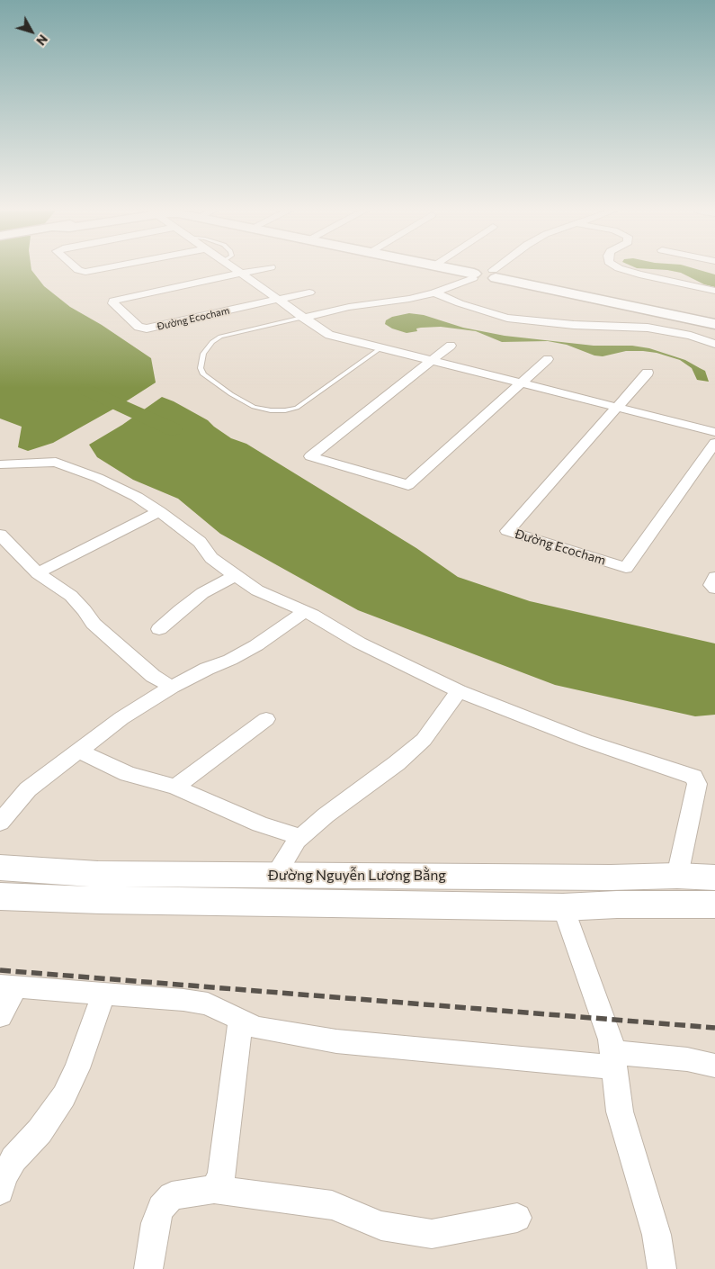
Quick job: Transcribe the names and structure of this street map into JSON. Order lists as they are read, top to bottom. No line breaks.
{"streets":{"highway":["Đường Nguyễn Lương Bằng"],"street":["Đường Ecocham"]},"north":"bottom right"}
